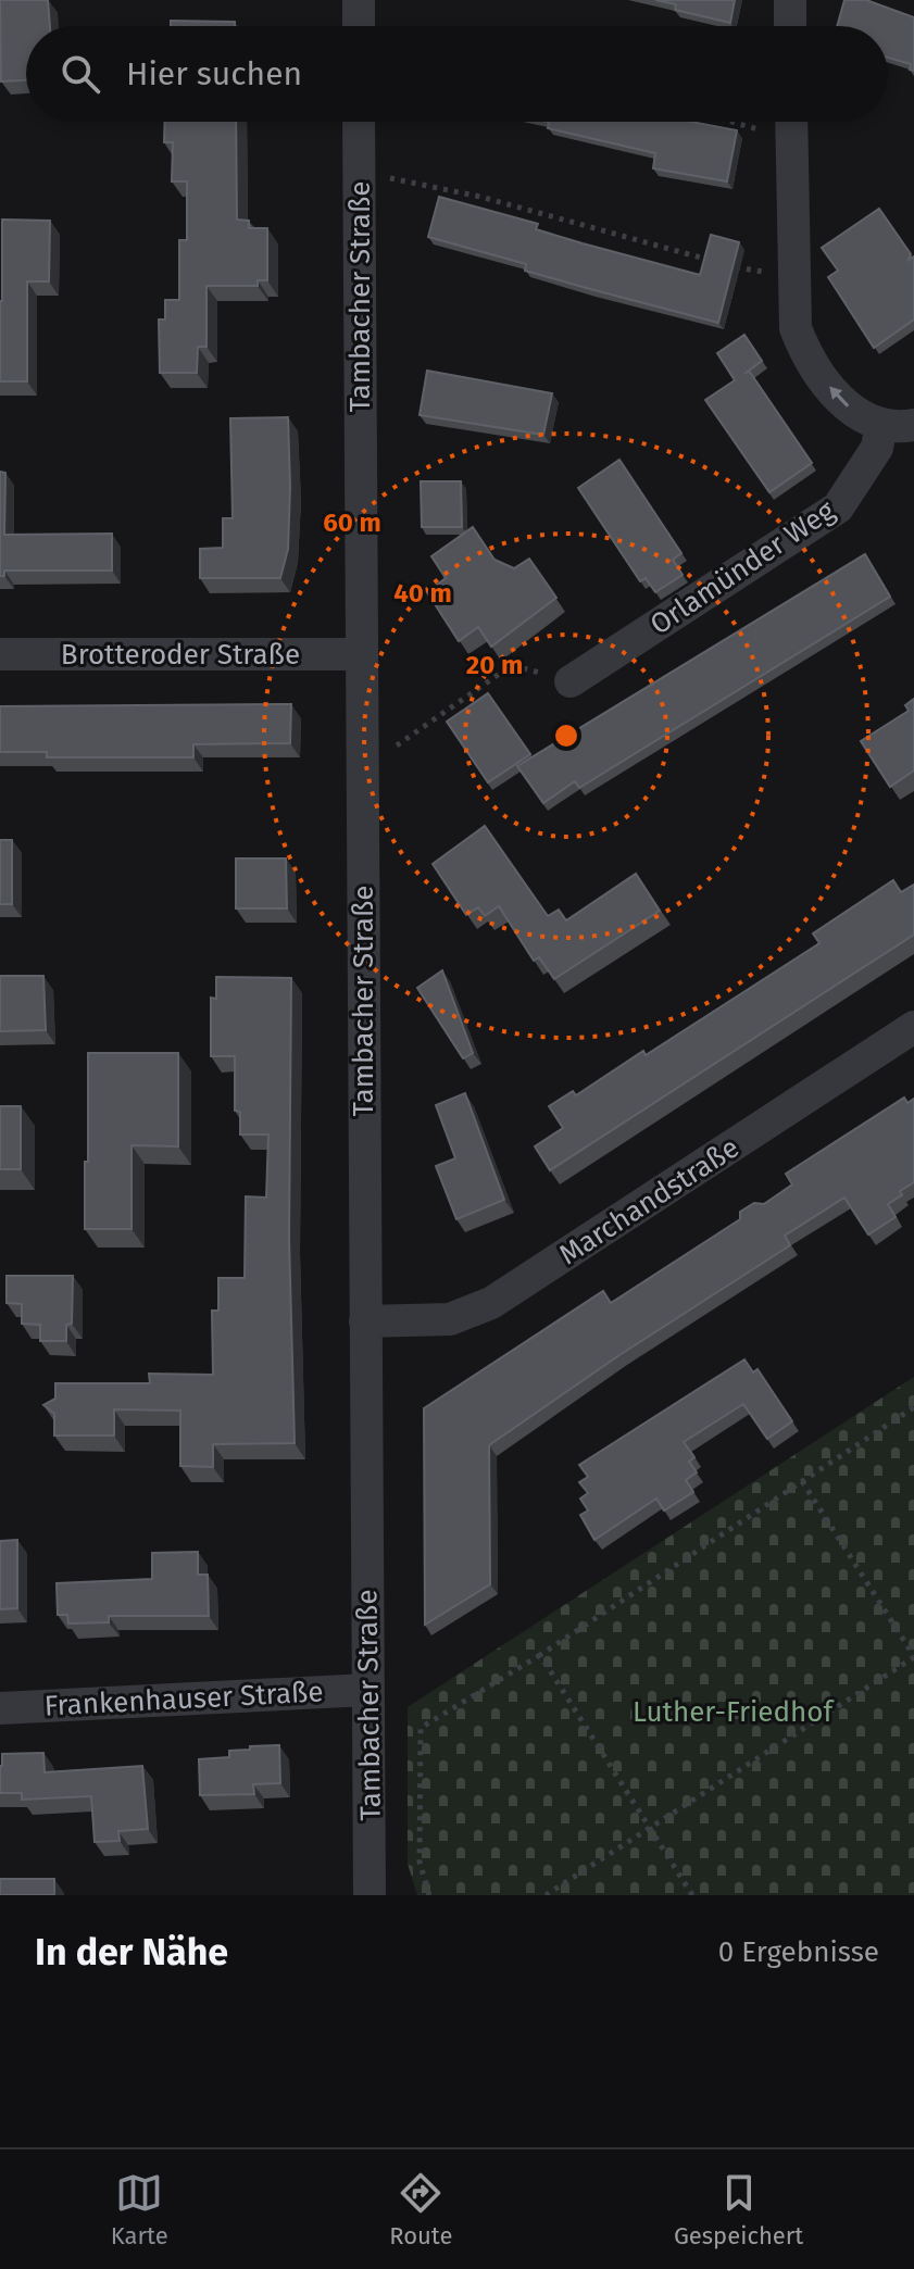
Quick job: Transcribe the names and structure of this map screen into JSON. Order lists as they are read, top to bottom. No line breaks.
{"streets":{"street":["Tambacher Straße","Orlamünder Weg","Brotteroder Straße","Marchandstraße","Frankenhauser Straße"]},"crossings":[["Tambacher Straße","Brotteroder Straße"],["Tambacher Straße","Marchandstraße"],["Tambacher Straße","Frankenhauser Straße"]],"parks":["Luther-Friedhof"],"page":{"search":"Hier suchen","heading":["In der Nähe","0 Ergebnisse"],"nav":["Karte","Route","Gespeichert"]},"rings":["60 m","40 m","20 m"]}
